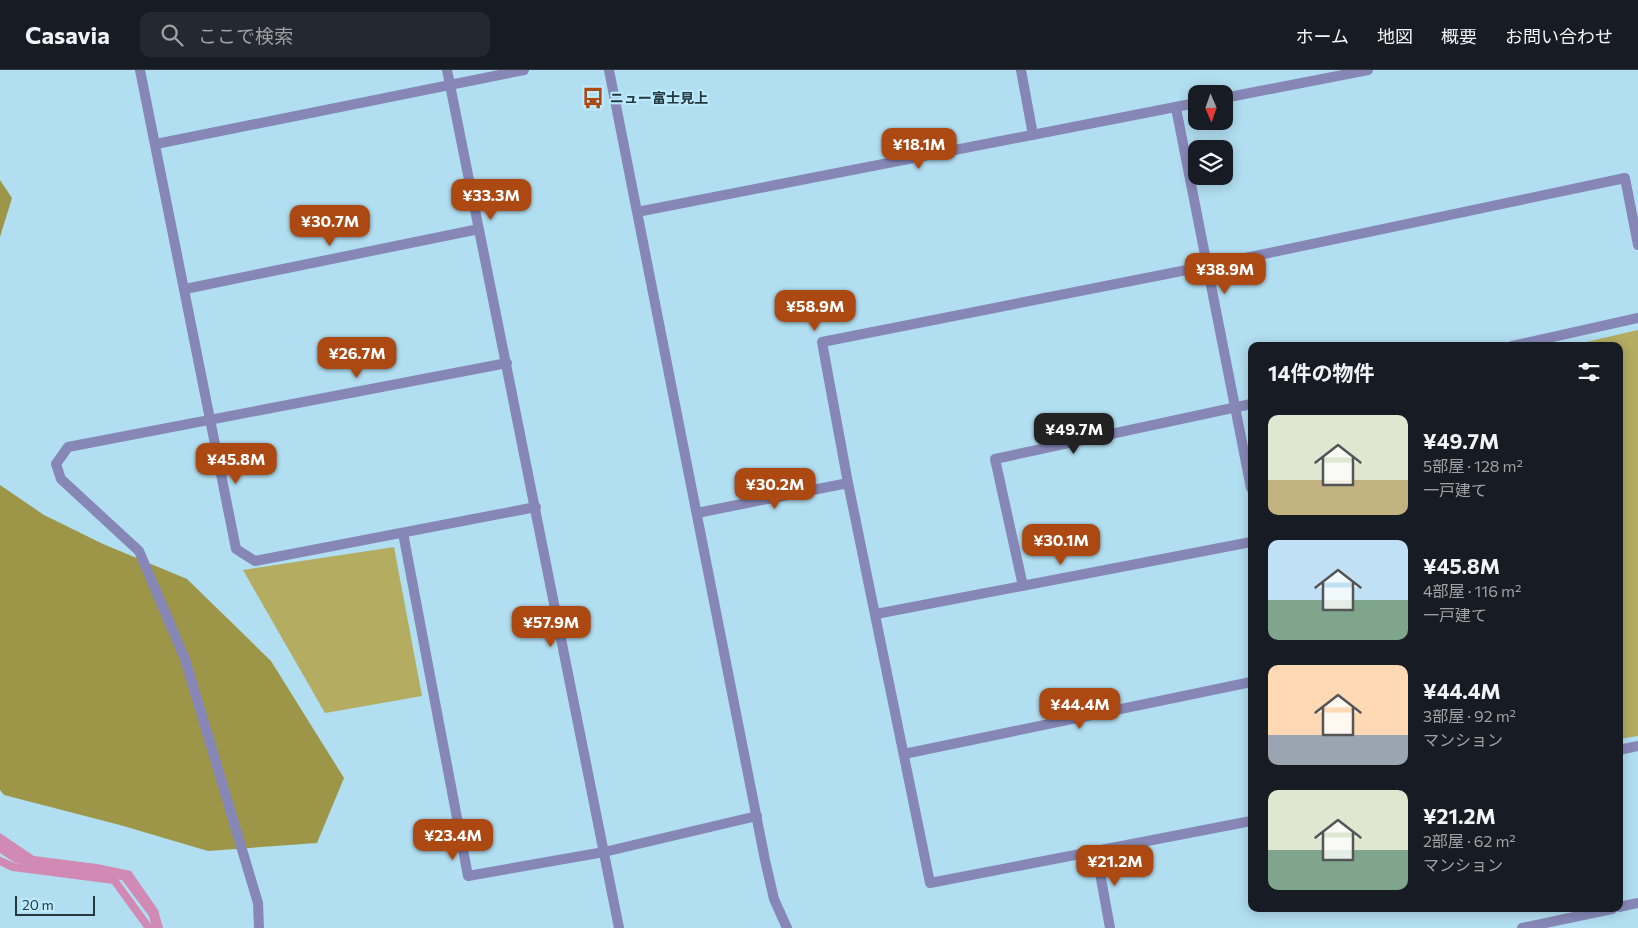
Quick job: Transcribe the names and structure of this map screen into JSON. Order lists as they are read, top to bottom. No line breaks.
{"places":{"bus stop":["ニュー富士見上"]},"scale_bar":"20 m","north":"bottom","page":{"header":"Casavia","search":"ここで検索","nav":["ホーム","地図","概要","お問い合わせ"],"price":["¥18.1M","¥33.3M","¥30.7M","¥38.9M","¥58.9M","¥26.7M","¥49.7M","¥45.8M","¥30.2M","¥30.1M","¥57.9M","¥44.4M","¥23.4M","¥21.2M"],"heading":"14件の物件","list":[{"name":"¥49.7M","note":"5部屋 · 128 m² · 一戸建て"},{"name":"¥45.8M","note":"4部屋 · 116 m² · 一戸建て"},{"name":"¥44.4M","note":"3部屋 · 92 m² · マンション"},{"name":"¥21.2M","note":"2部屋 · 62 m² · マンション"}],"scale":"20 m"}}
